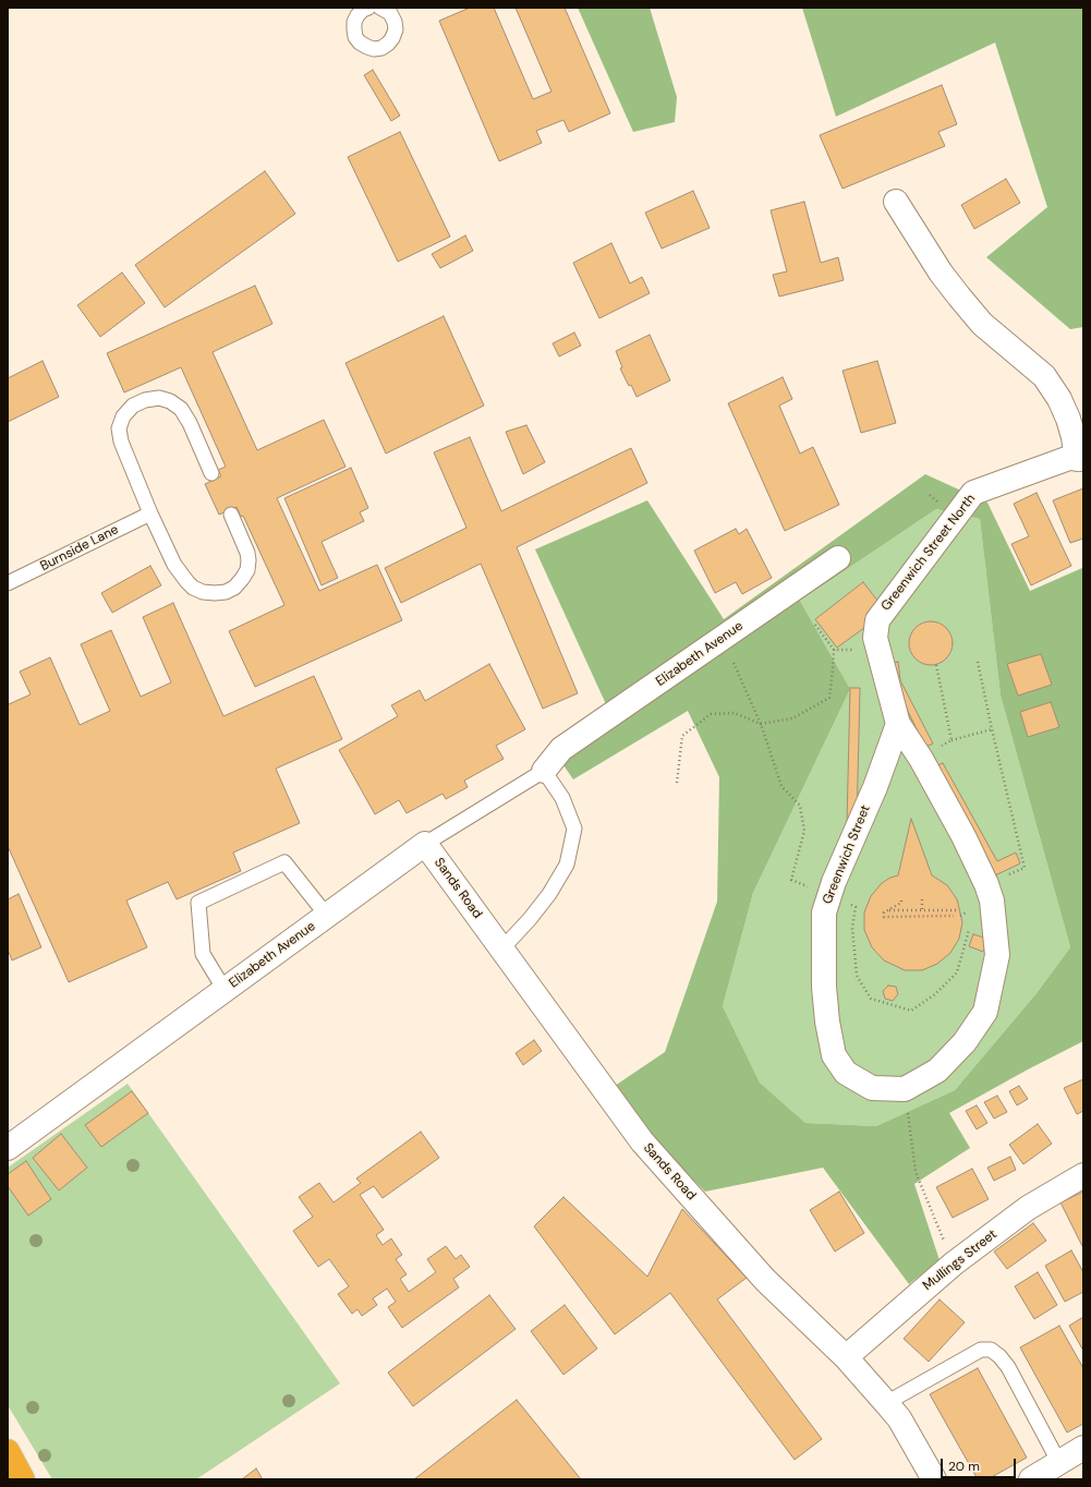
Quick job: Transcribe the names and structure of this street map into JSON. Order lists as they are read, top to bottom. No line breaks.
{"streets":{"street":["Greenwich Street North","Elizabeth Avenue","Greenwich Street","Sands Road","Mullings Street"],"lane":["Burnside Lane"]},"crossings":[["Greenwich Street North","Greenwich Street"],["Elizabeth Avenue","Sands Road"],["Sands Road","Mullings Street"]],"scale_bar":"20 m"}
